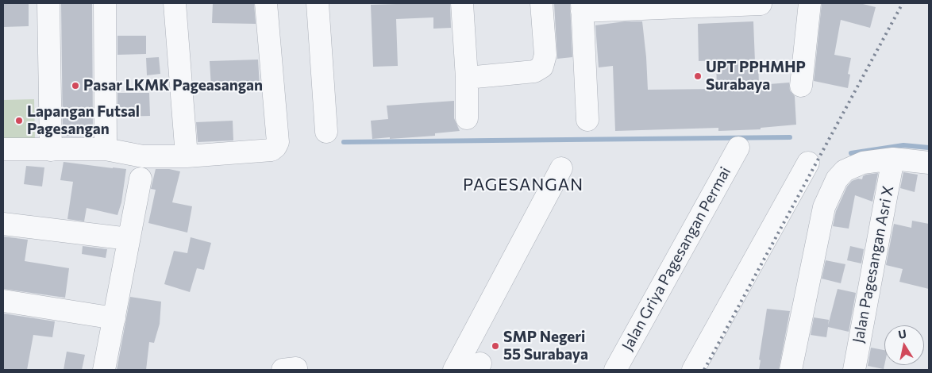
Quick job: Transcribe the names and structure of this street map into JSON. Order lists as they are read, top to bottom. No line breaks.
{"streets":{"street":["Jalan Griya Pagesangan Permai","Jalan Pagesangan Asri X"]},"districts":["PAGESANGAN"],"places":["UPT PPHMHP Surabaya","Pasar LKMK Pageasangan","Lapangan Futsal Pagesangan","SMP Negeri 55 Surabaya"],"north":"top"}
